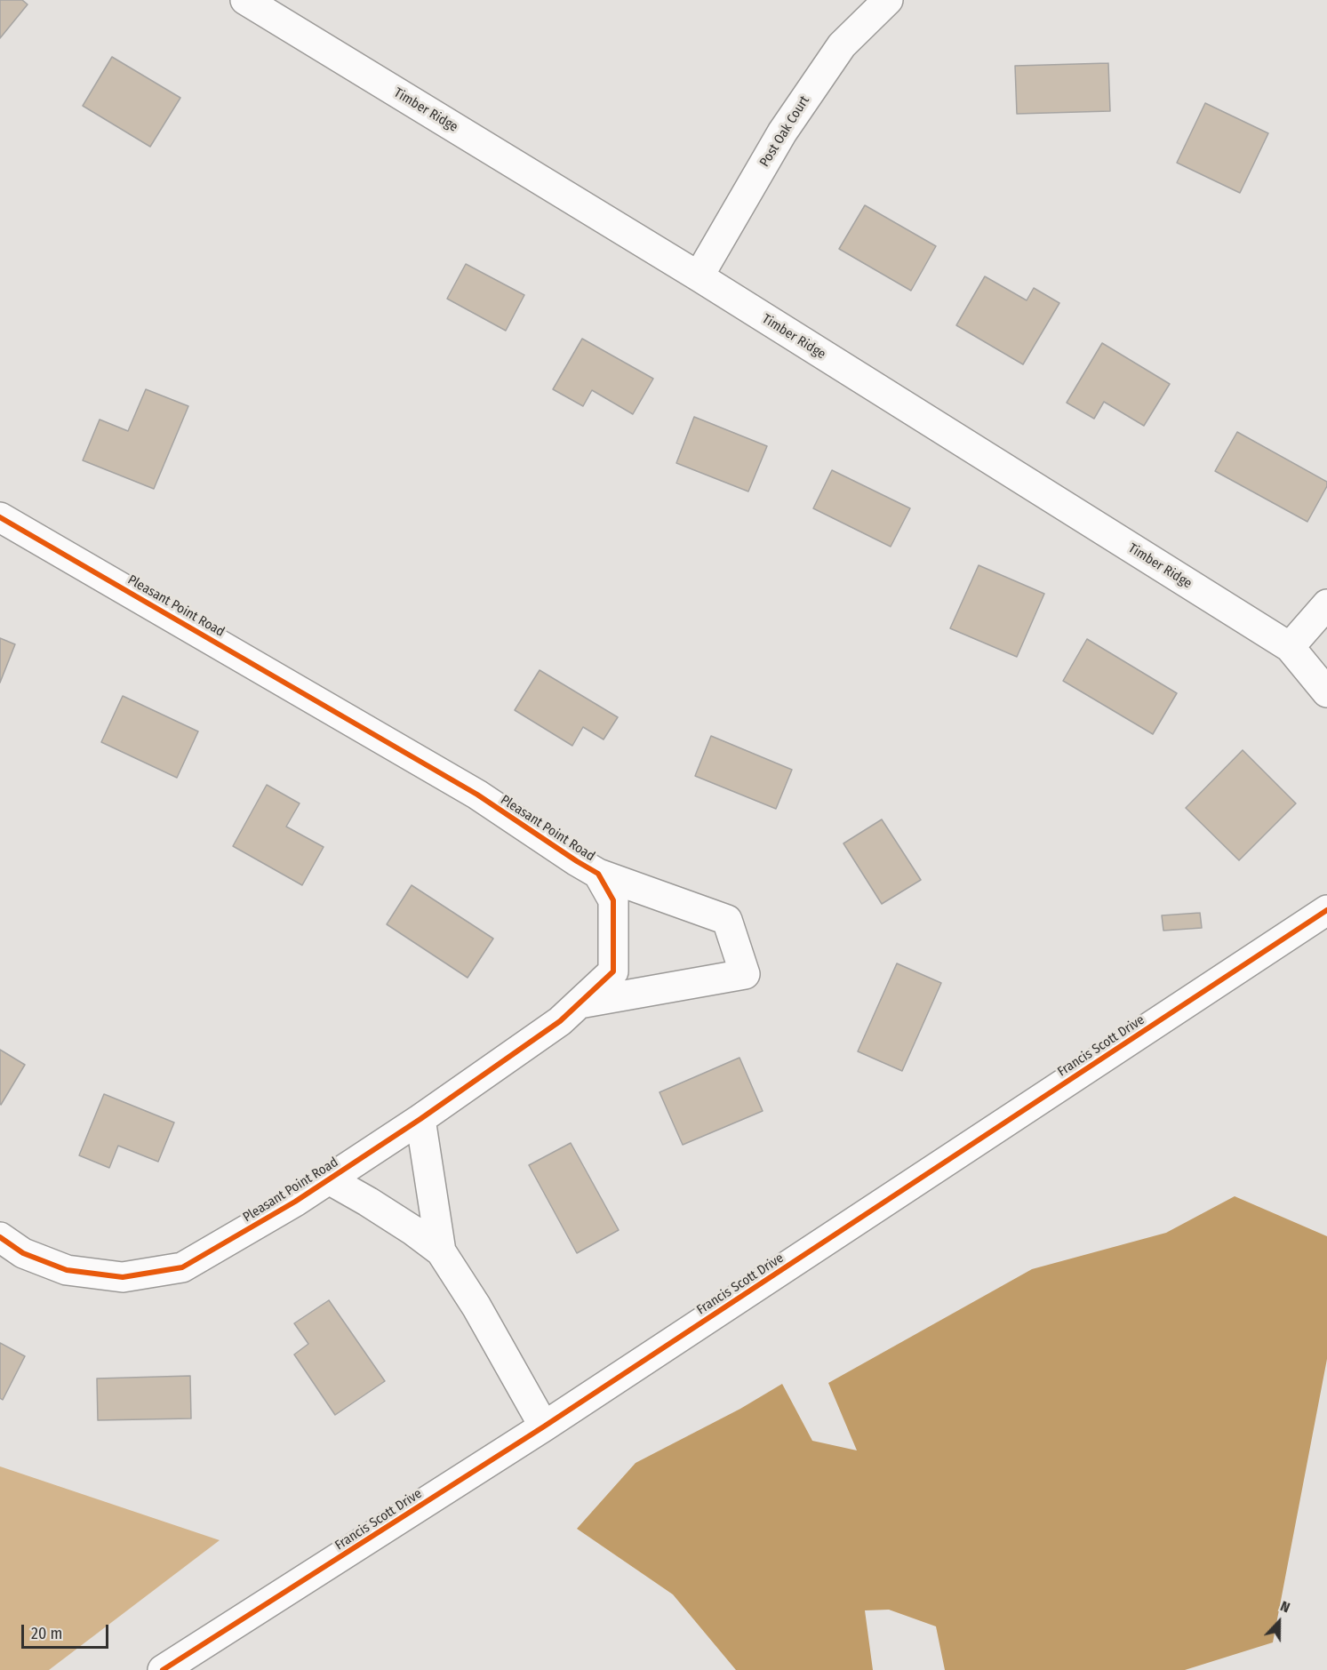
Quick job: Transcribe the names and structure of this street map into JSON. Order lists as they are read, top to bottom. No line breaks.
{"streets":{"street":["Timber Ridge","Post Oak Court","Pleasant Point Road","Francis Scott Drive"]},"crossings":[["Timber Ridge","Post Oak Court"],["Pleasant Point Road","Francis Scott Drive"]],"scale_bar":"20 m","north":"top"}
